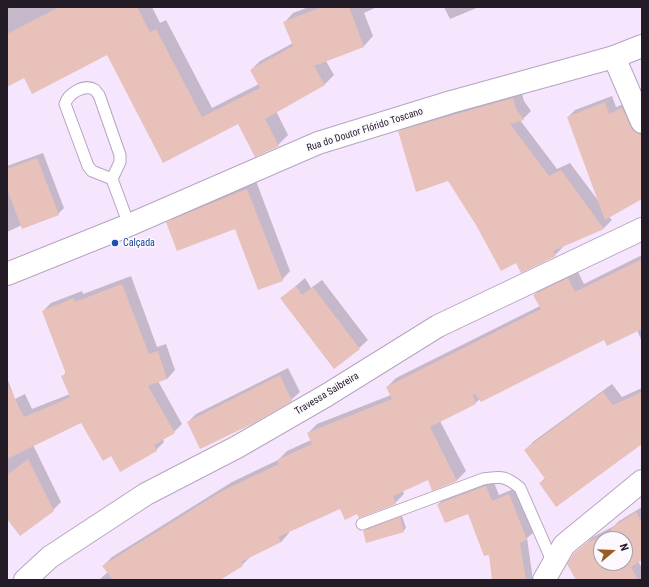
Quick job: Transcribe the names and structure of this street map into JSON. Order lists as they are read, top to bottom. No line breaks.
{"streets":{"street":["Rua do Doutor Flórido Toscano","Travessa Saibreira"]},"places":["Calçada"],"north":"right"}
